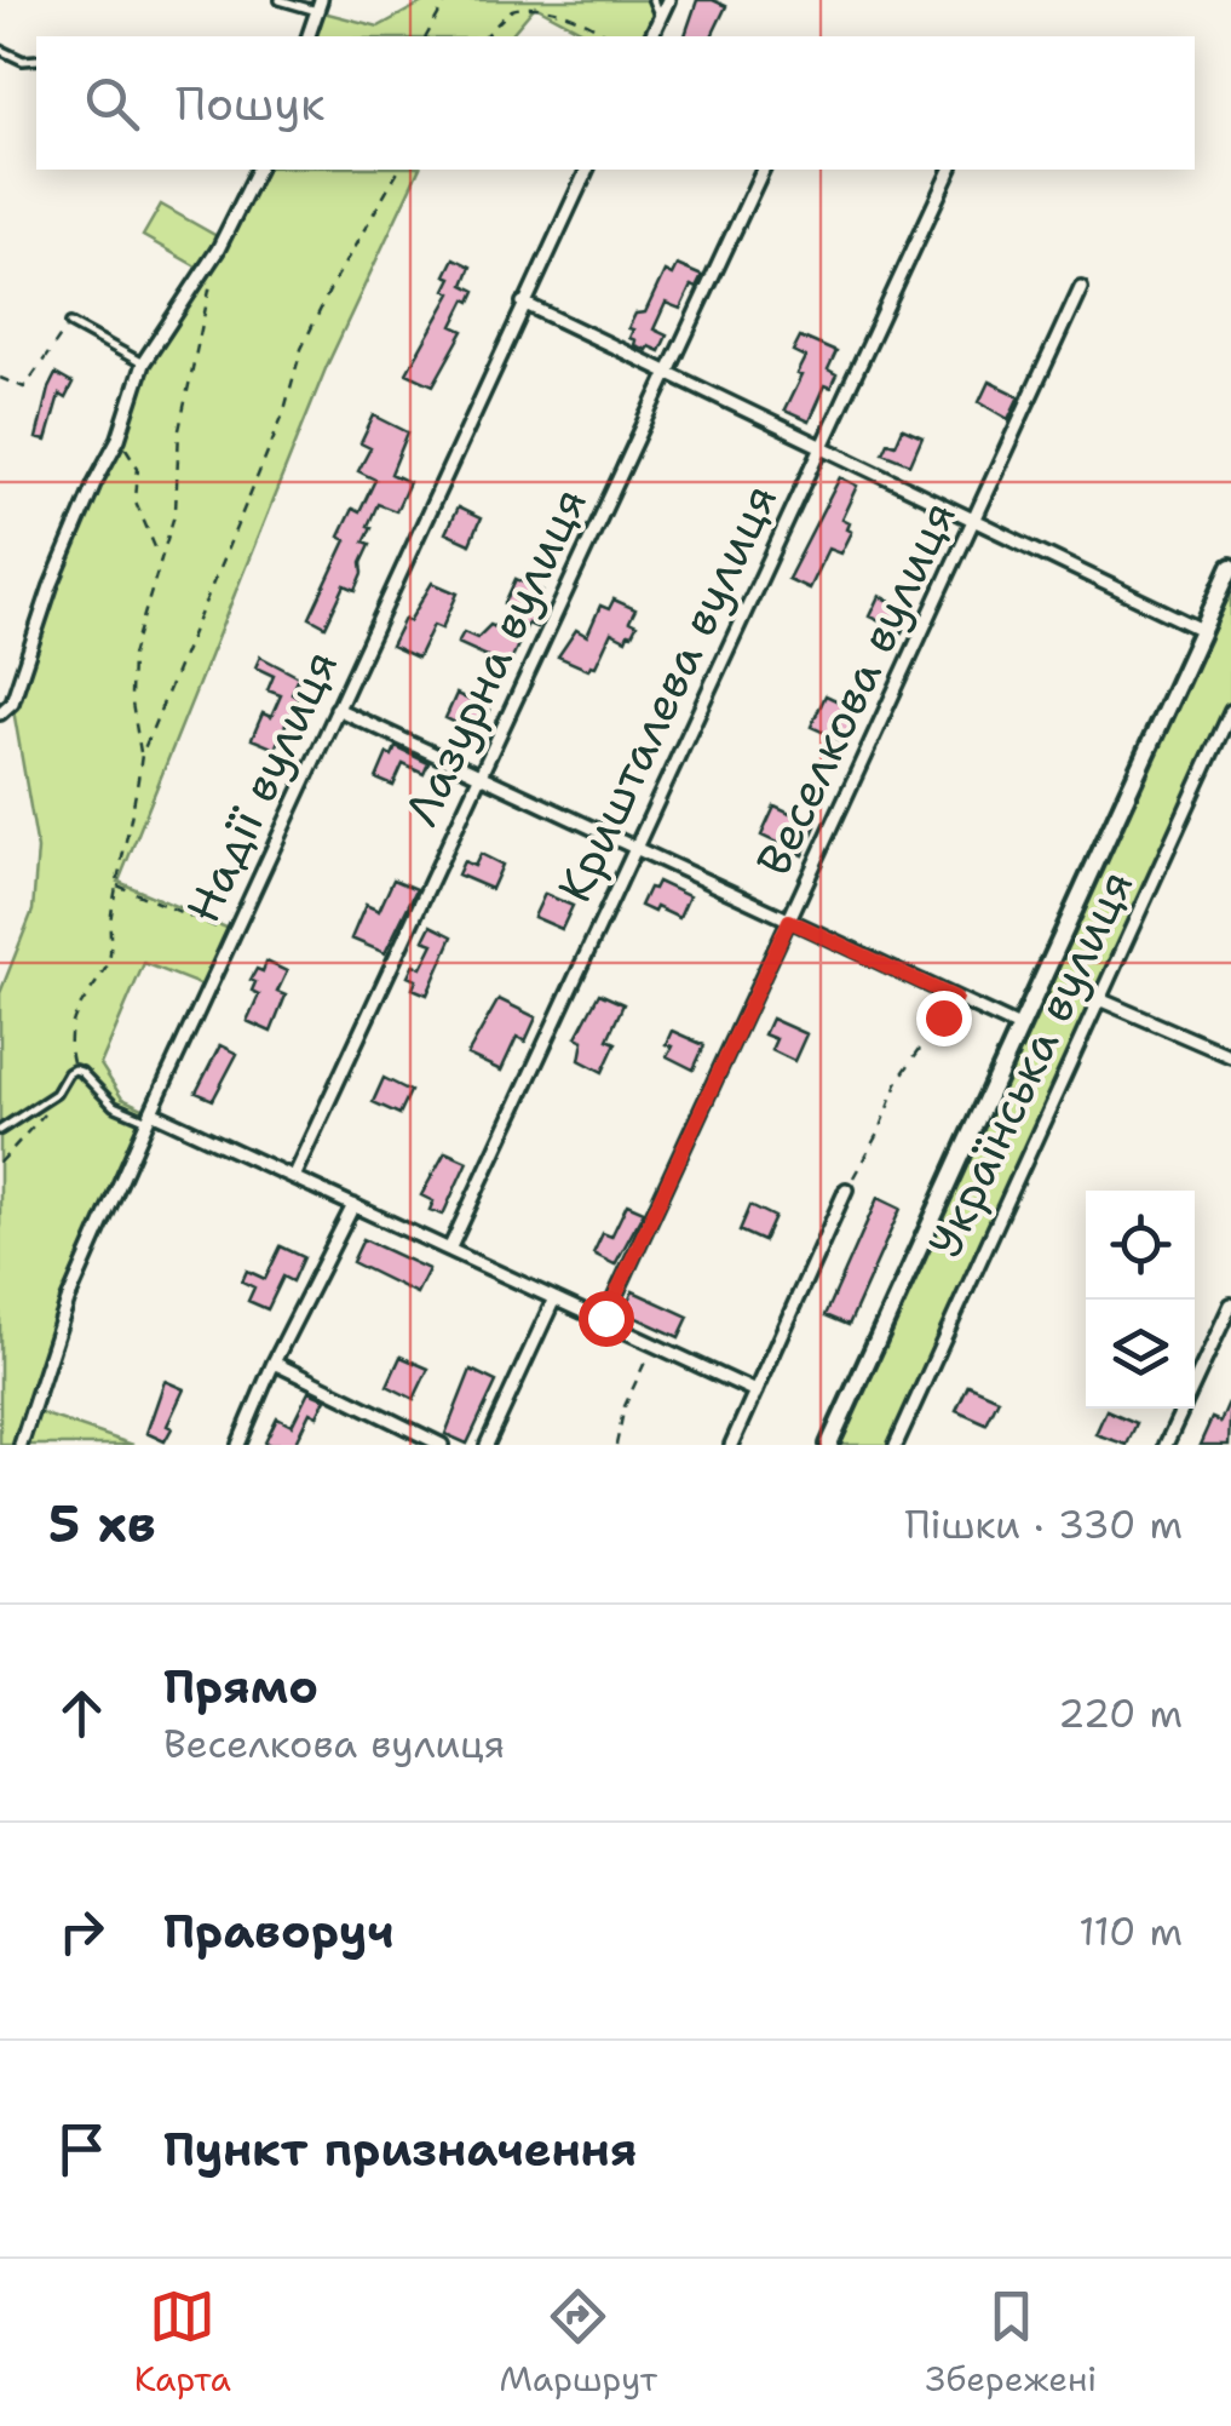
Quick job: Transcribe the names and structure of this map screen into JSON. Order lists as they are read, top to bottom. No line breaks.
{"streets":{"street":["Лазурна вулиця","Веселкова вулиця","Кришталева вулиця","Надії вулиця","Українська вулиця"]},"page":{"search":"Пошук","heading":["5 хв","Пішки · 330 m"],"list":[["Прямо","Веселкова вулиця","220 m"],["Праворуч","110 m"],"Пункт призначення"],"nav":["Карта","Маршрут","Збережені"]}}
